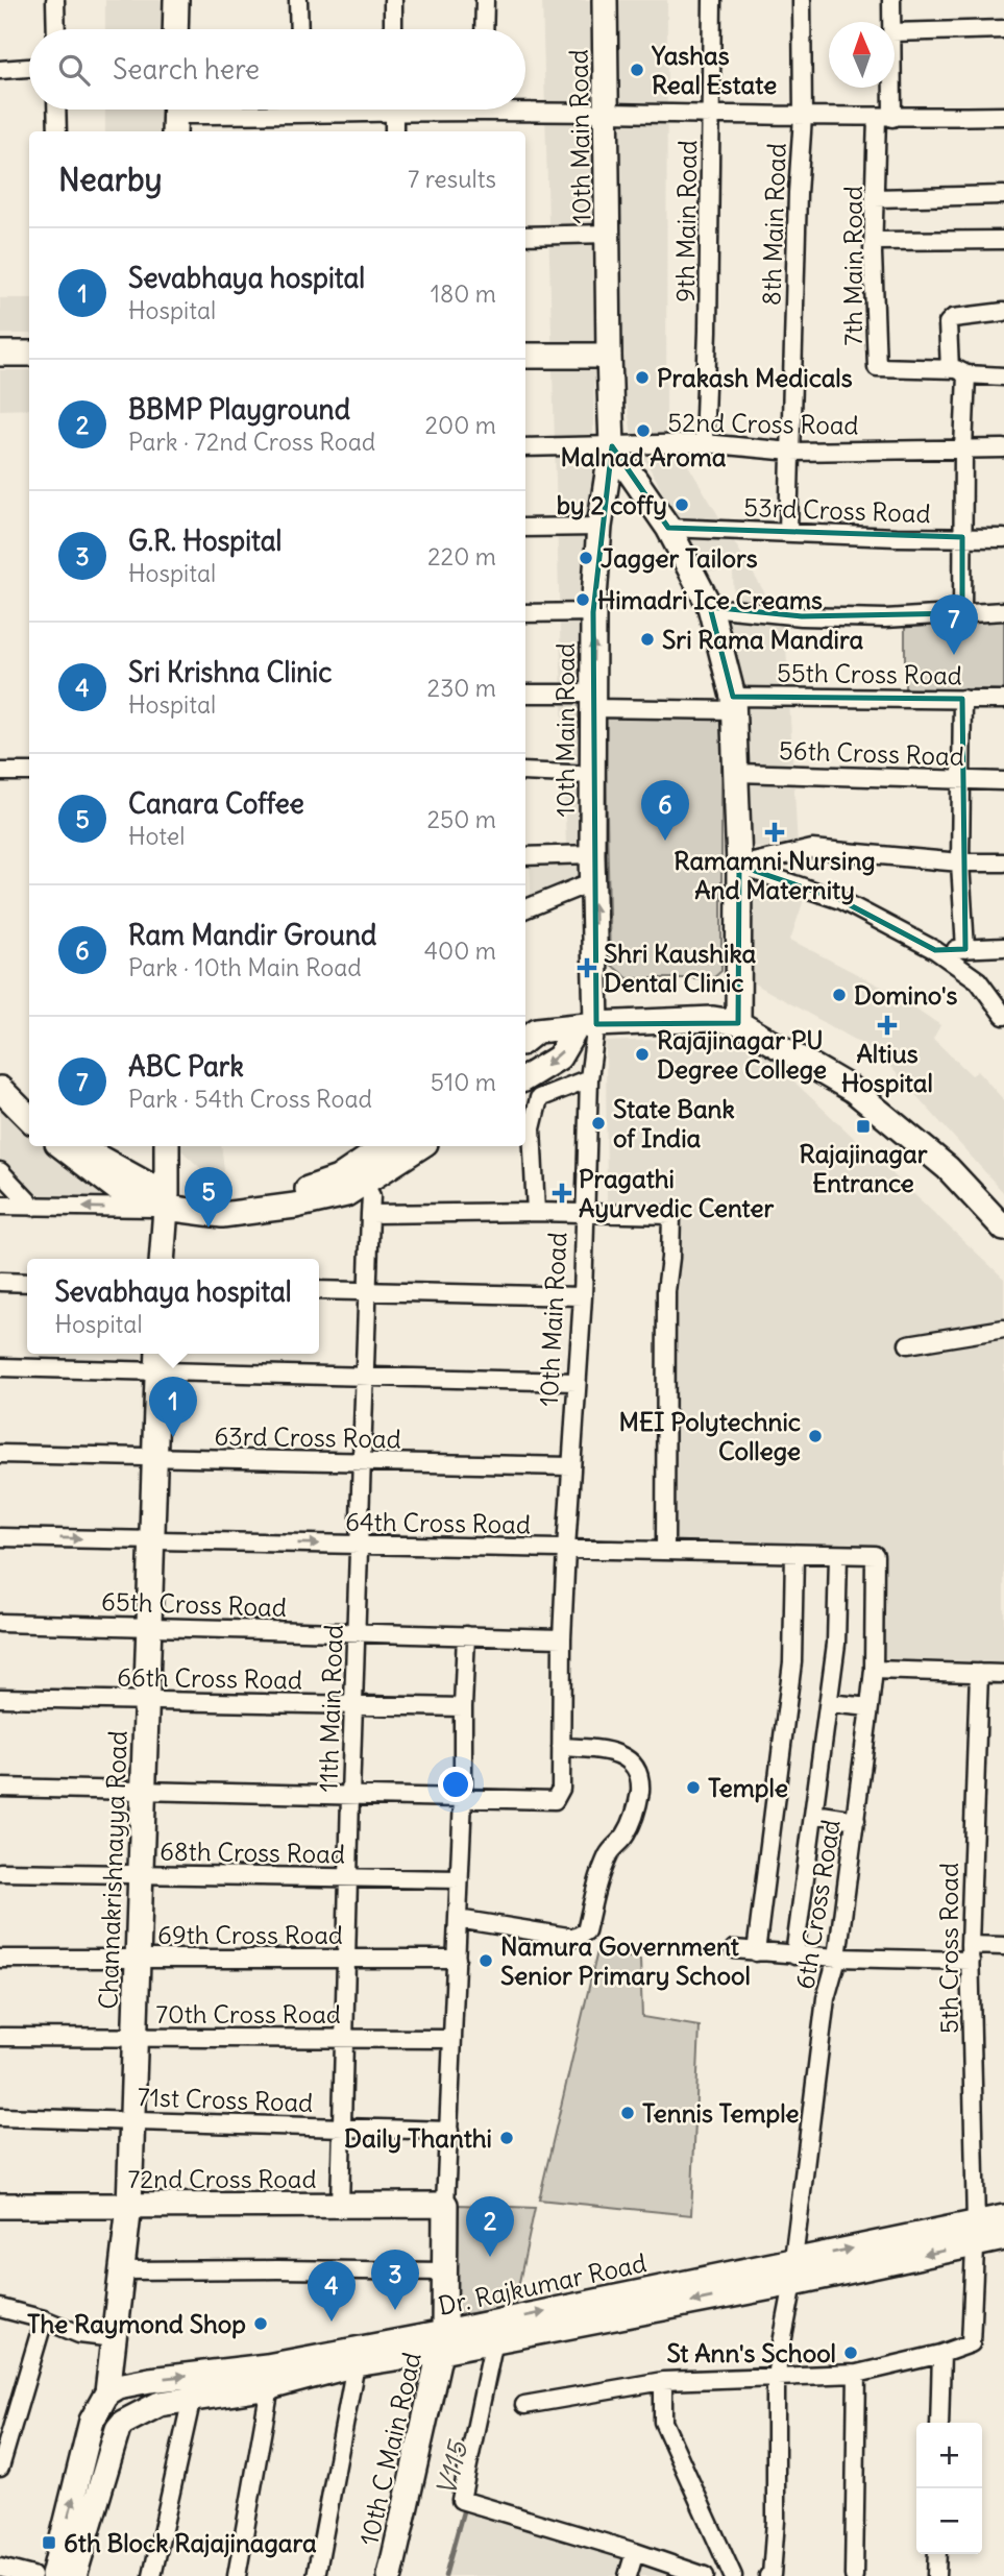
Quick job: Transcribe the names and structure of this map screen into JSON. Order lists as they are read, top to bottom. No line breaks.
{"streets":{"street":["10th Main Road","9th Main Road","8th Main Road","7th Main Road","52nd Cross Road","53rd Cross Road","55th Cross Road","56th Cross Road","63rd Cross Road","64th Cross Road","65th Cross Road","66th Cross Road","11th Main Road","68th Cross Road","Channakrishnayya Road","6th Cross Road","69th Cross Road","5th Cross Road","70th Cross Road","71st Cross Road","72nd Cross Road","Dr. Rajkumar Road","10th C Main Road"]},"crossings":[["10th Main Road","52nd Cross Road"],["10th Main Road","63rd Cross Road"],["10th Main Road","64th Cross Road"],["10th Main Road","65th Cross Road"],["9th Main Road","52nd Cross Road"],["8th Main Road","52nd Cross Road"],["8th Main Road","53rd Cross Road"],["63rd Cross Road","11th Main Road"],["63rd Cross Road","Channakrishnayya Road"],["64th Cross Road","11th Main Road"],["64th Cross Road","Channakrishnayya Road"],["64th Cross Road","6th Cross Road"],["65th Cross Road","11th Main Road"],["65th Cross Road","Channakrishnayya Road"],["66th Cross Road","11th Main Road"],["66th Cross Road","Channakrishnayya Road"],["11th Main Road","68th Cross Road"],["11th Main Road","69th Cross Road"],["11th Main Road","70th Cross Road"],["11th Main Road","71st Cross Road"],["11th Main Road","72nd Cross Road"],["68th Cross Road","Channakrishnayya Road"],["Channakrishnayya Road","69th Cross Road"],["Channakrishnayya Road","70th Cross Road"],["Channakrishnayya Road","71st Cross Road"],["Channakrishnayya Road","72nd Cross Road"],["Channakrishnayya Road","Dr. Rajkumar Road"],["6th Cross Road","Dr. Rajkumar Road"],["5th Cross Road","Dr. Rajkumar Road"],["72nd Cross Road","10th C Main Road"],["Dr. Rajkumar Road","10th C Main Road"]],"one_way":["64th Cross Road"],"water":["V115"],"places":{"other":["Yashas Real Estate","Prakash Medicals","Malnad Aroma","by 2 coffy","Jagger Tailors","Himadri Ice Creams","Sri Rama Mandira","Domino's","Rajajinagar PU Degree College","State Bank of India","MEI Polytechnic College","Temple","Namura Government Senior Primary School","Tennis Temple","Daily Thanthi","The Raymond Shop","St Ann's School"],"health":["Ramamni Nursing And Maternity","Shri Kaushika Dental Clinic","Altius Hospital","Pragathi Ayurvedic Center"],"transit":["Rajajinagar Entrance","6th Block Rajajinagara"]},"north":"top","page":{"search":"Search here","heading":["Nearby","7 results"],"list":[{"mark":"1","name":"Sevabhaya hospital","note":"Hospital","value":"180 m"},{"mark":"2","name":"BBMP Playground","note":"Park · 72nd Cross Road","value":"200 m"},{"mark":"3","name":"G.R. Hospital","note":"Hospital","value":"220 m"},{"mark":"4","name":"Sri Krishna Clinic","note":"Hospital","value":"230 m"},{"mark":"5","name":"Canara Coffee","note":"Hotel","value":"250 m"},{"mark":"6","name":"Ram Mandir Ground","note":"Park · 10th Main Road","value":"400 m"},{"mark":"7","name":"ABC Park","note":"Park · 54th Cross Road","value":"510 m"}],"pins":["7","6","5","1","2","3","4"],"popup":["Sevabhaya hospital","Hospital"],"map_buttons":["+","−"]}}
